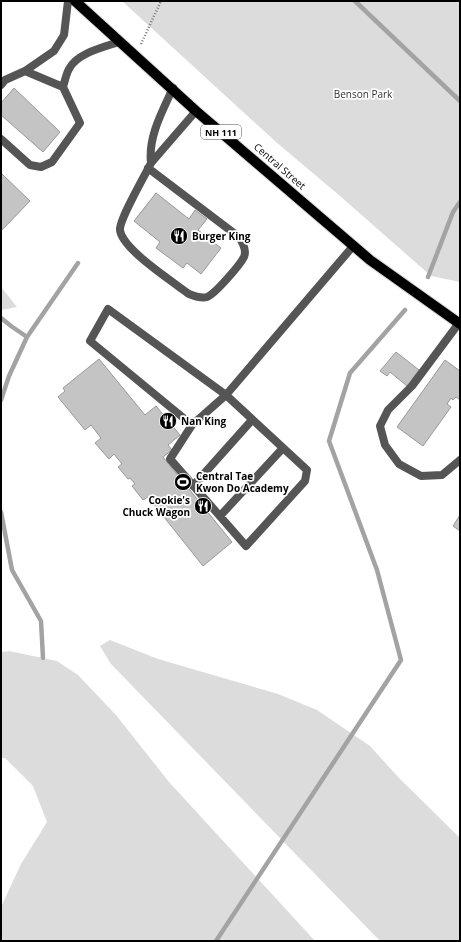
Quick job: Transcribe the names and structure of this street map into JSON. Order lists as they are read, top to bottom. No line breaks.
{"streets":{"main road":["NH 111","Central Street"]},"parks":["Benson Park"],"places":{"restaurant":["Burger King","Nan King","Cookie's Chuck Wagon"],"sports":["Central Tae Kwon Do Academy"]}}
